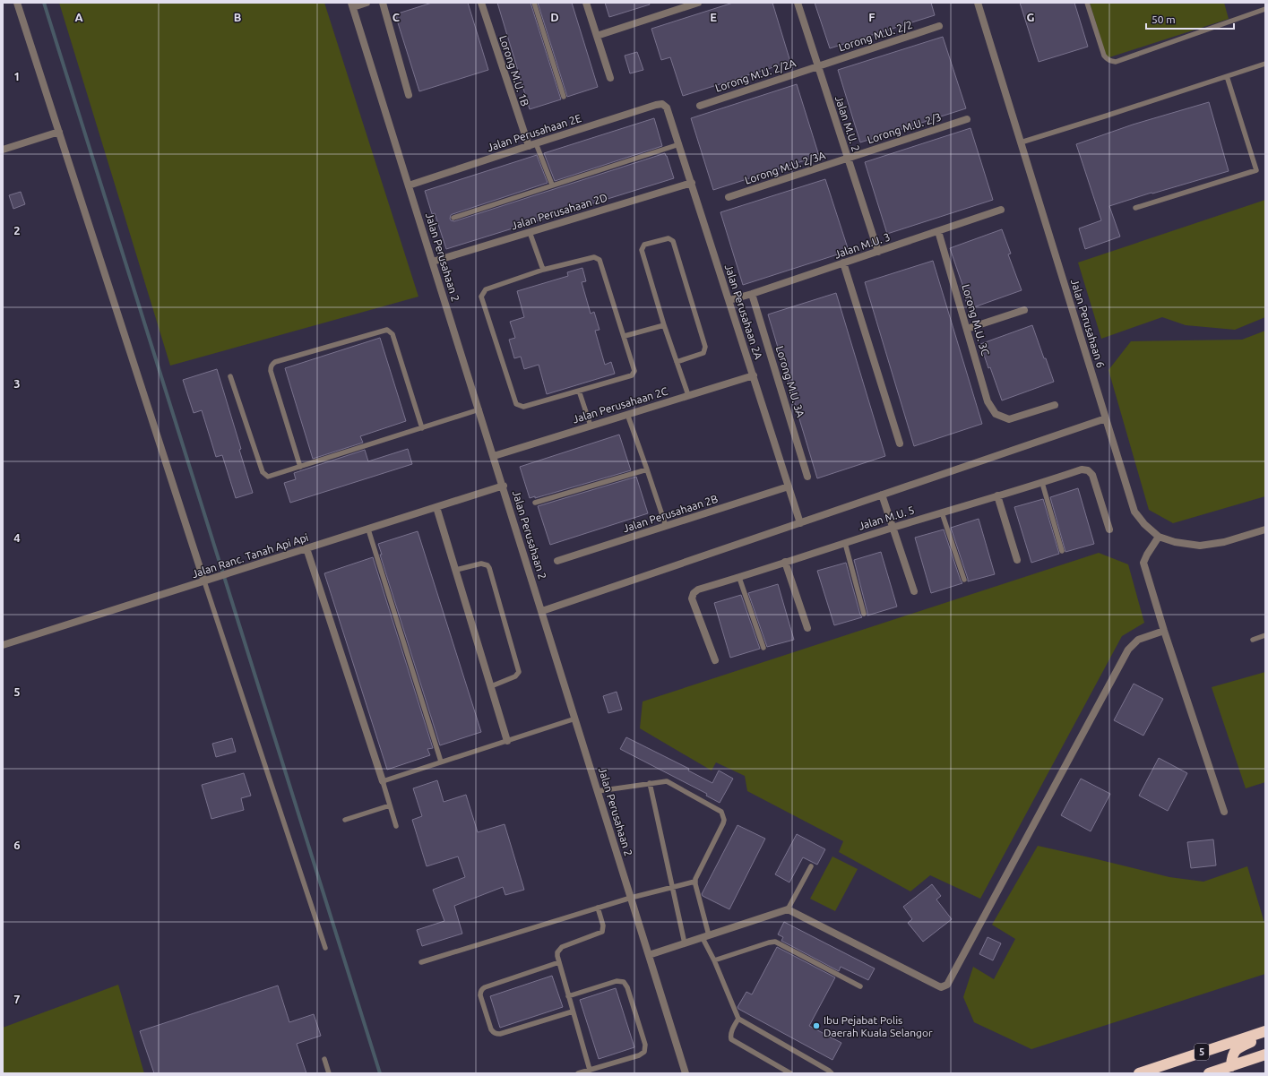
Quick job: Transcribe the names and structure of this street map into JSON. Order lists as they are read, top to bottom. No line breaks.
{"streets":{"highway":["5"],"street":["Lorong M.U. 2/2","Lorong M.U. 1B","Lorong M.U. 2/2A","Jalan M.U. 2","Lorong M.U. 2/3","Jalan Perusahaan 2E","Lorong M.U. 2/3A","Jalan Perusahaan 2D","Jalan M.U. 3","Jalan Perusahaan 2","Jalan Perusahaan 2A","Lorong M.U. 3C","Jalan Perusahaan 6","Lorong M.U. 3A","Jalan Perusahaan 2C","Jalan Perusahaan 2B","Jalan M.U. 5","Jalan Ranc. Tanah Api Api"]},"crossings":[["Lorong M.U. 2/2","Lorong M.U. 2/2A"],["Lorong M.U. 2/2","Jalan M.U. 2"],["Lorong M.U. 1B","Jalan Perusahaan 2E"],["Lorong M.U. 2/2A","Jalan M.U. 2"],["Jalan M.U. 2","Lorong M.U. 2/3"],["Jalan M.U. 2","Lorong M.U. 2/3A"],["Jalan M.U. 2","Jalan M.U. 3"],["Lorong M.U. 2/3","Lorong M.U. 2/3A"],["Jalan Perusahaan 2E","Jalan Perusahaan 2"],["Jalan Perusahaan 2E","Jalan Perusahaan 2A"],["Jalan Perusahaan 2D","Jalan Perusahaan 2"],["Jalan Perusahaan 2D","Jalan Perusahaan 2A"],["Jalan M.U. 3","Jalan Perusahaan 2A"],["Jalan M.U. 3","Lorong M.U. 3C"],["Jalan M.U. 3","Lorong M.U. 3A"],["Jalan Perusahaan 2","Jalan Perusahaan 2C"],["Jalan Perusahaan 2","Jalan Ranc. Tanah Api Api"],["Jalan Perusahaan 2A","Jalan Perusahaan 2C"],["Jalan Perusahaan 2A","Jalan Perusahaan 2B"]],"places":["Ibu Pejabat Polis Daerah Kuala Selangor"],"scale_bar":"50 m","grid":{"columns":["A","B","C","D","E","F","G"],"rows":["1","2","3","4","5","6","7"]}}
